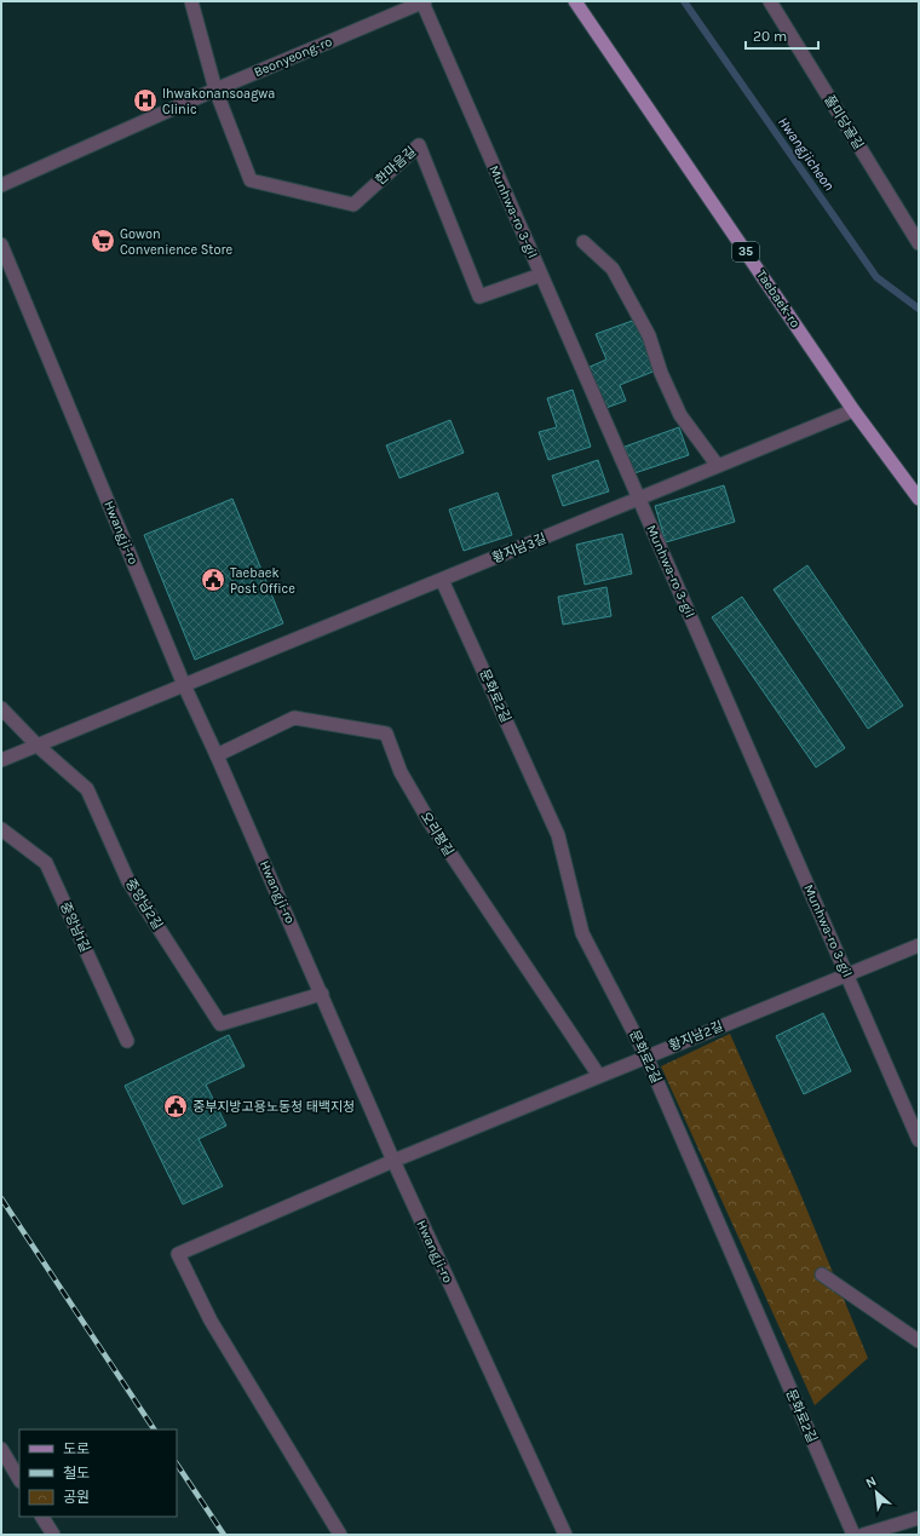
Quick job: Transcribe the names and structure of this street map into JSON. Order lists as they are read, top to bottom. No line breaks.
{"streets":{"main road":["35","Taebaek-ro"],"street":["Beonyeong-ro","풀미당골길","한마음길","Munhwa-ro 3-gil","Hwangji-ro","황지남3길","문화로2길","오리평길","중앙남2길","중앙남1길","황지남2길"]},"crossings":[["Beonyeong-ro","한마음길"],["Beonyeong-ro","Munhwa-ro 3-gil"],["한마음길","Munhwa-ro 3-gil"],["Munhwa-ro 3-gil","황지남3길"],["Munhwa-ro 3-gil","황지남2길"],["Taebaek-ro","황지남3길"],["Hwangji-ro","황지남3길"],["Hwangji-ro","오리평길"],["Hwangji-ro","중앙남2길"],["Hwangji-ro","황지남2길"],["황지남3길","문화로2길"],["황지남3길","중앙남2길"],["문화로2길","황지남2길"],["오리평길","황지남2길"]],"water":["Hwangjicheon"],"places":{"hospital":["Ihwakonansoagwa Clinic"],"supermarket":["Gowon Convenience Store"],"public building":["Taebaek Post Office","중부지방고용노동청 태백지청"]},"legend":["도로","철도","공원"],"scale_bar":"20 m","north":"top left"}
